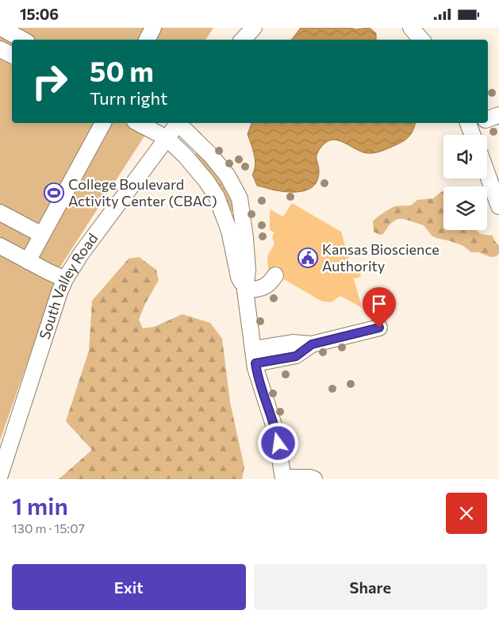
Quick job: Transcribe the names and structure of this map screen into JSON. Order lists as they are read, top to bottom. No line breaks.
{"streets":{"street":["South Valley Road"]},"places":{"sports":["College Boulevard Activity Center (CBAC)"],"public building":["Kansas Bioscience Authority"]},"page":{"status":"15:06","turn":["50 m","Turn right"],"heading":["1 min","130 m · 15:07"],"buttons":["Exit","Share"]}}
